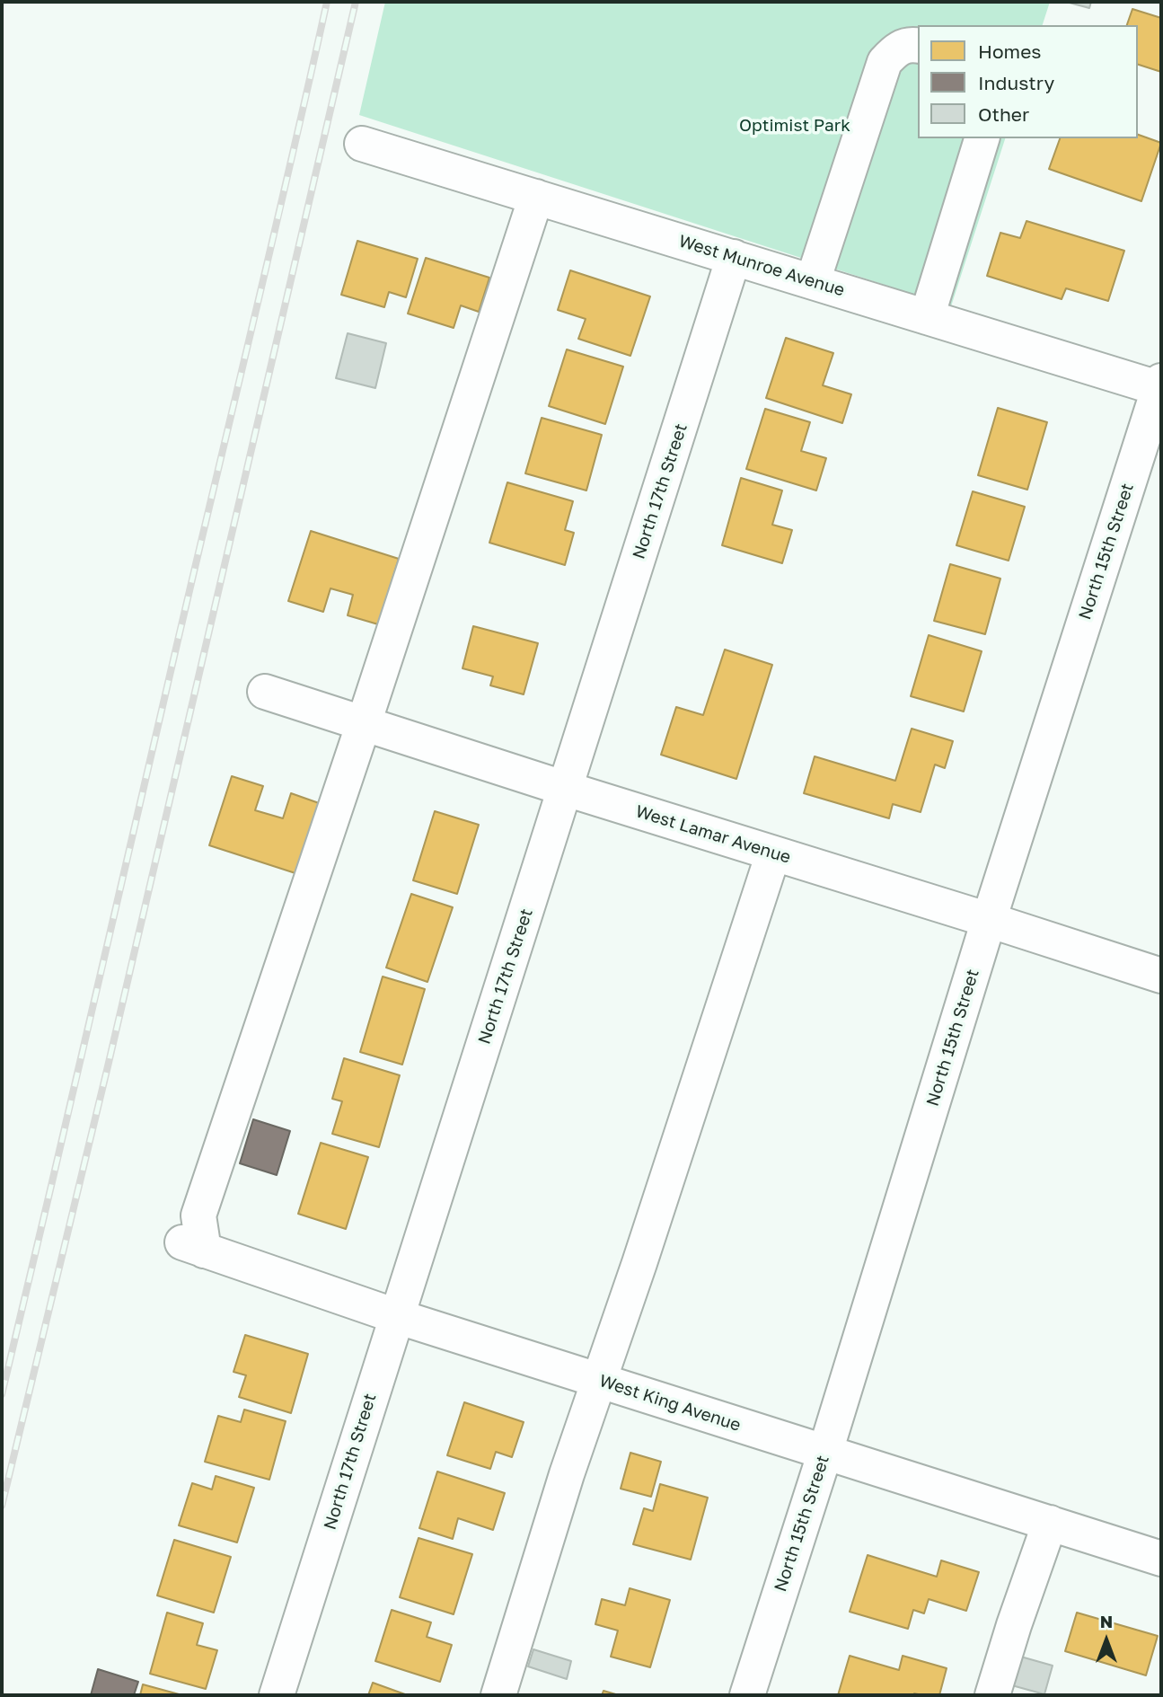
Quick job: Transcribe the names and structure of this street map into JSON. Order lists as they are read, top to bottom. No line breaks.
{"streets":{"street":["West Munroe Avenue","North 17th Street","North 15th Street","West Lamar Avenue","West King Avenue"]},"crossings":[["West Munroe Avenue","North 17th Street"],["West Munroe Avenue","North 15th Street"],["North 17th Street","West Lamar Avenue"],["North 17th Street","West King Avenue"],["North 15th Street","West Lamar Avenue"],["North 15th Street","West King Avenue"],["West Lamar Avenue","West King Avenue"]],"parks":["Optimist Park"],"legend":["Homes","Industry","Other"],"north":"top"}
